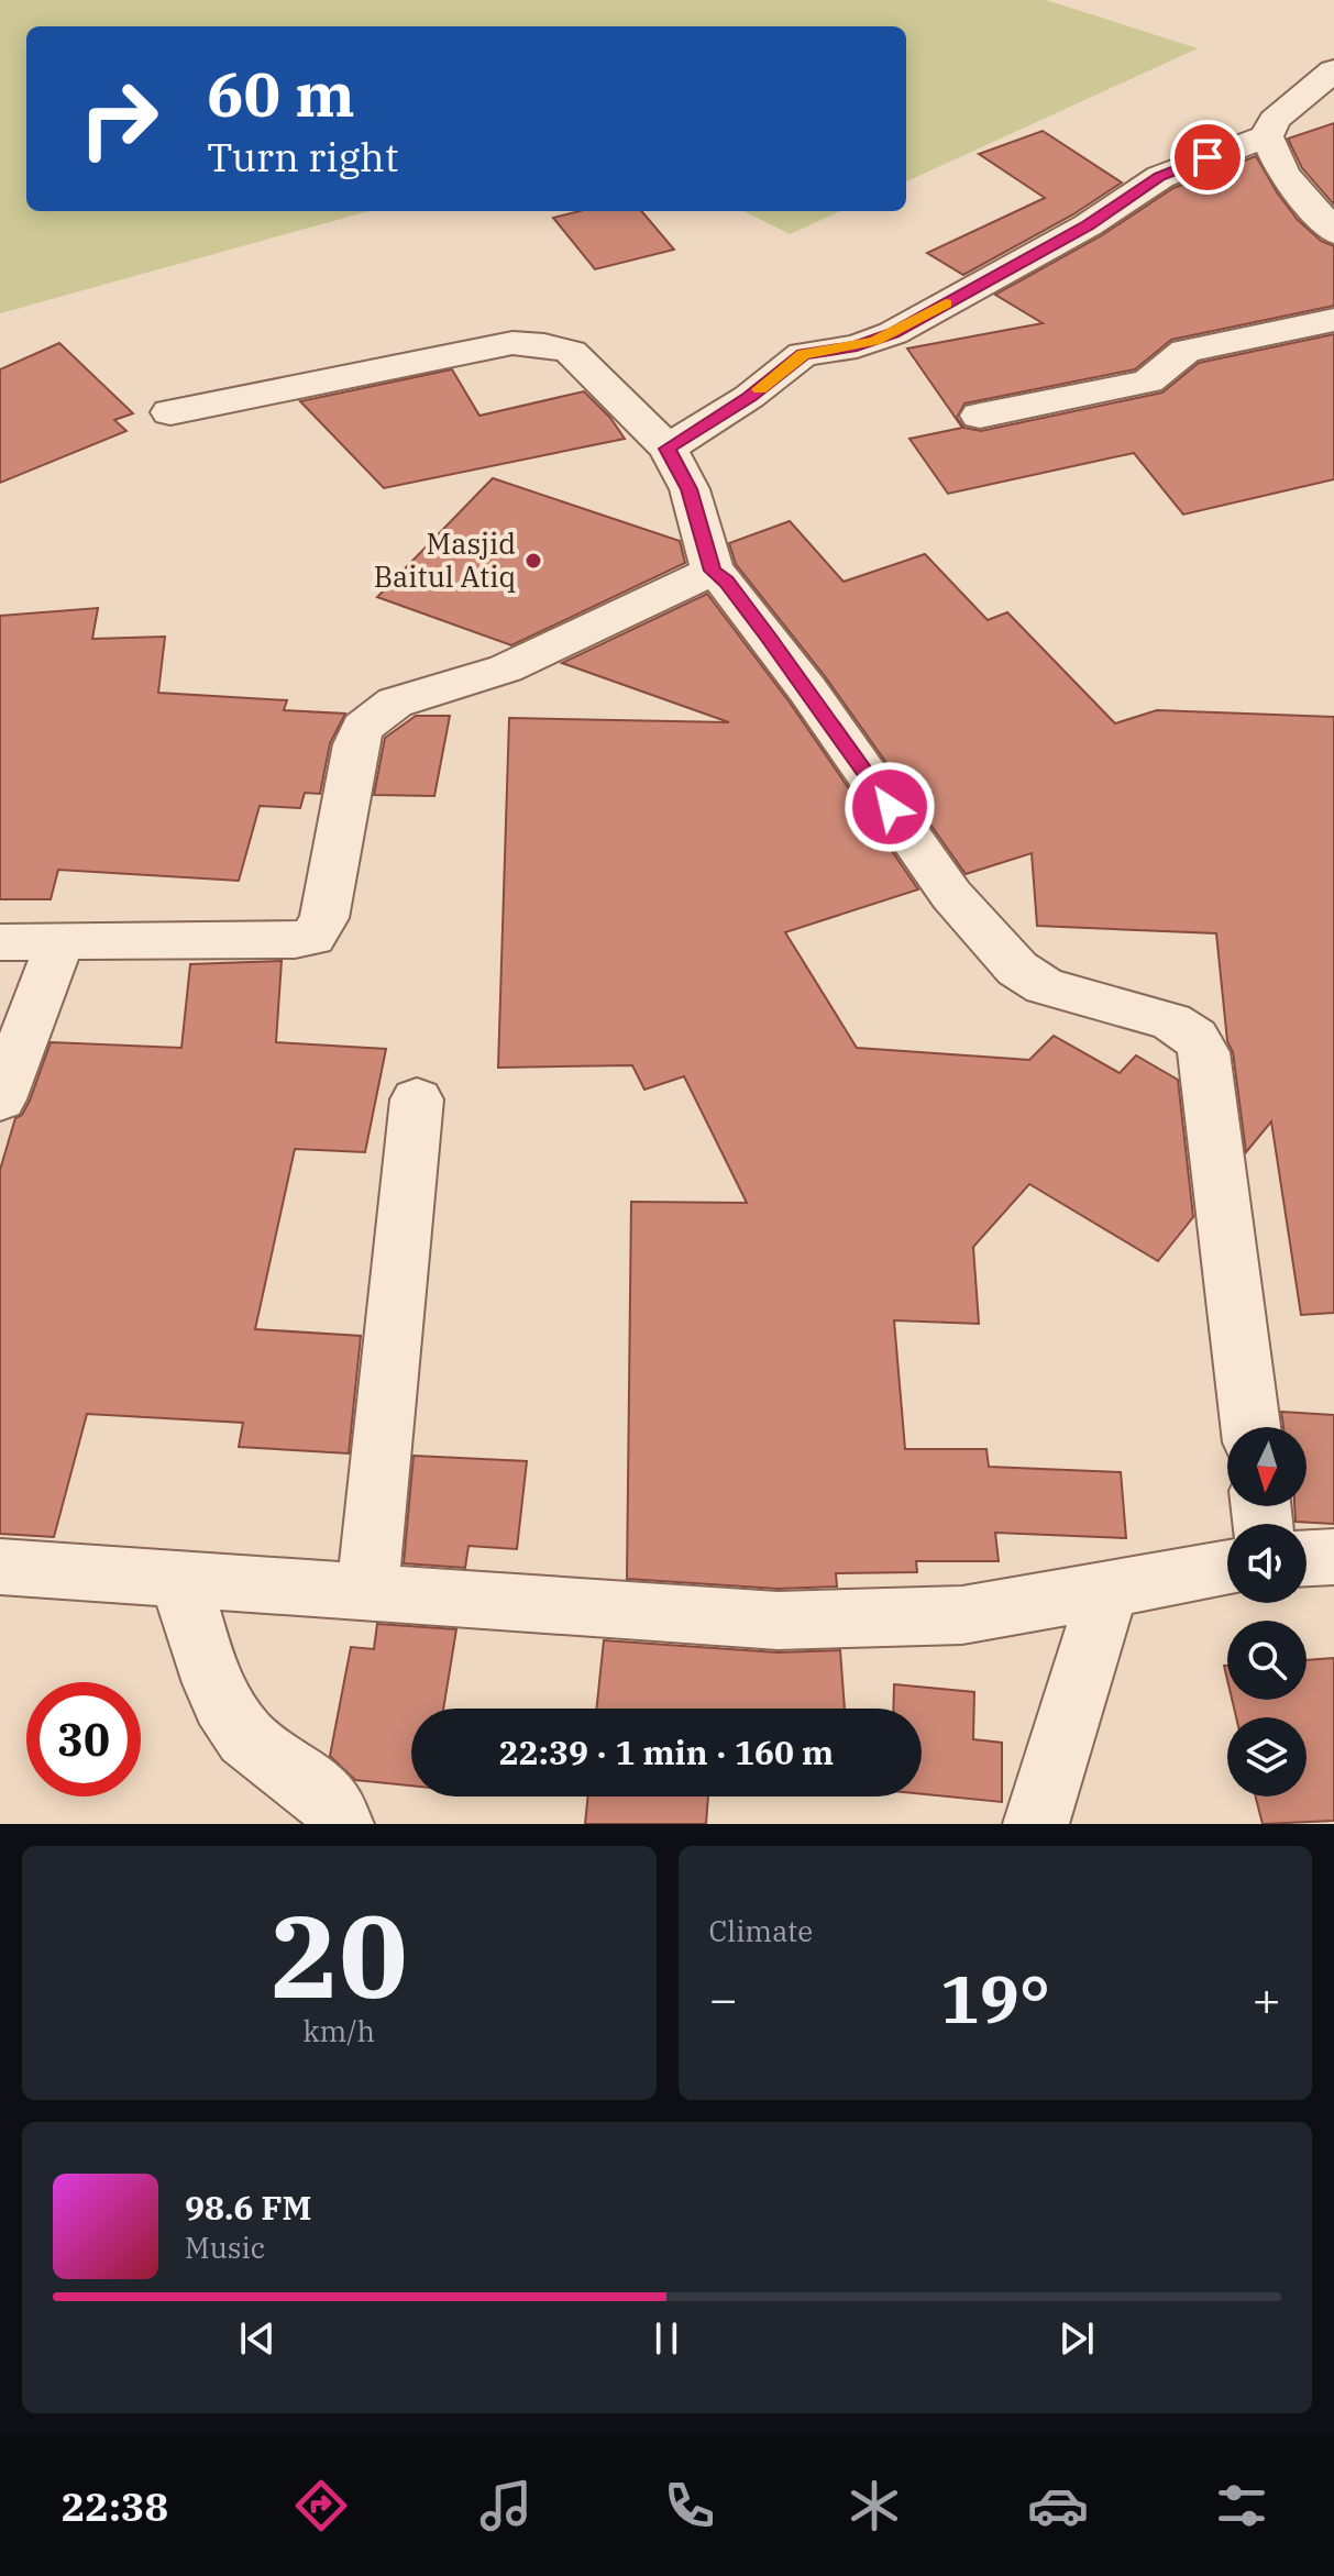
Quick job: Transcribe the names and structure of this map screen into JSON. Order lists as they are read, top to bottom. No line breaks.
{"places":["Masjid Baitul Atiq"],"north":"bottom","page":{"turn":["60 m","Turn right"],"limit":"30","trip":"22:39 · 1 min · 160 m","tile":[["20","km/h"],"Climate"],"heat":["−","19°","+"],"song":["98.6 FM","Music"],"tabs":"22:38"}}
